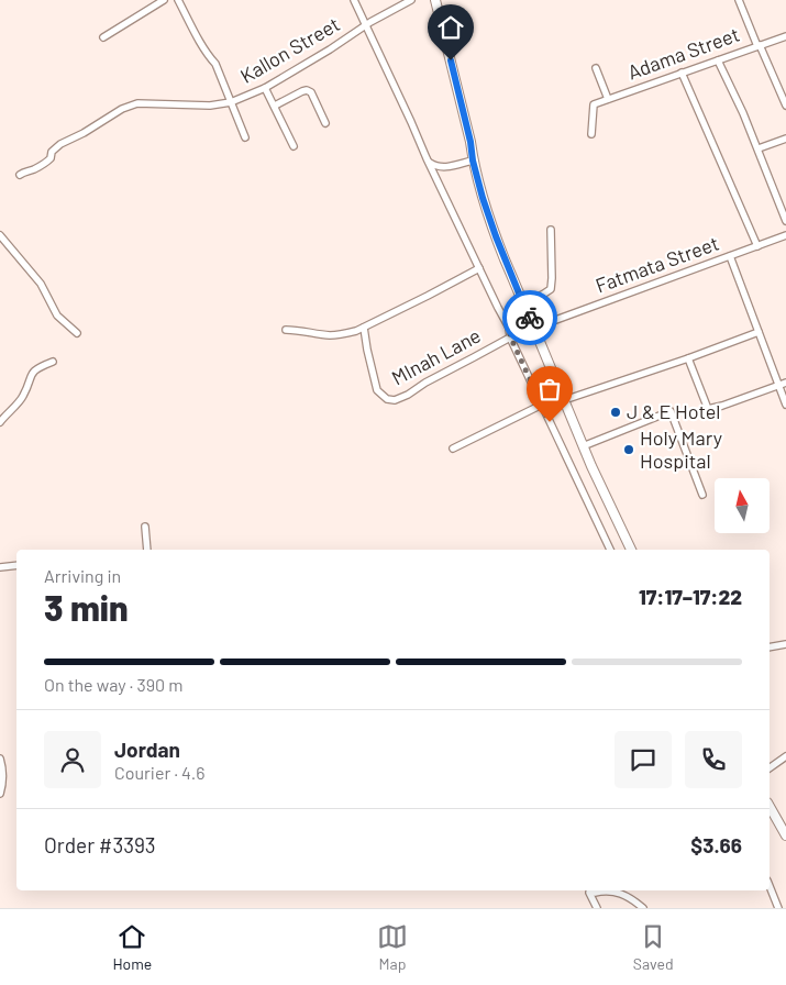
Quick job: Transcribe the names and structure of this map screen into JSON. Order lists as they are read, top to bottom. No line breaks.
{"streets":{"street":["Kallon Street","Adama Street","Fatmata Street","MInah Lane"]},"places":["J & E Hotel","Holy Mary Hospital"],"north":"top","page":{"heading":["3 min","Arriving in","17:17–17:22"],"panel":["Jordan","Courier · 4.6","Order #3393","$3.66"],"bar":"On the way · 390 m","tabs":["Home","Map","Saved"]}}
